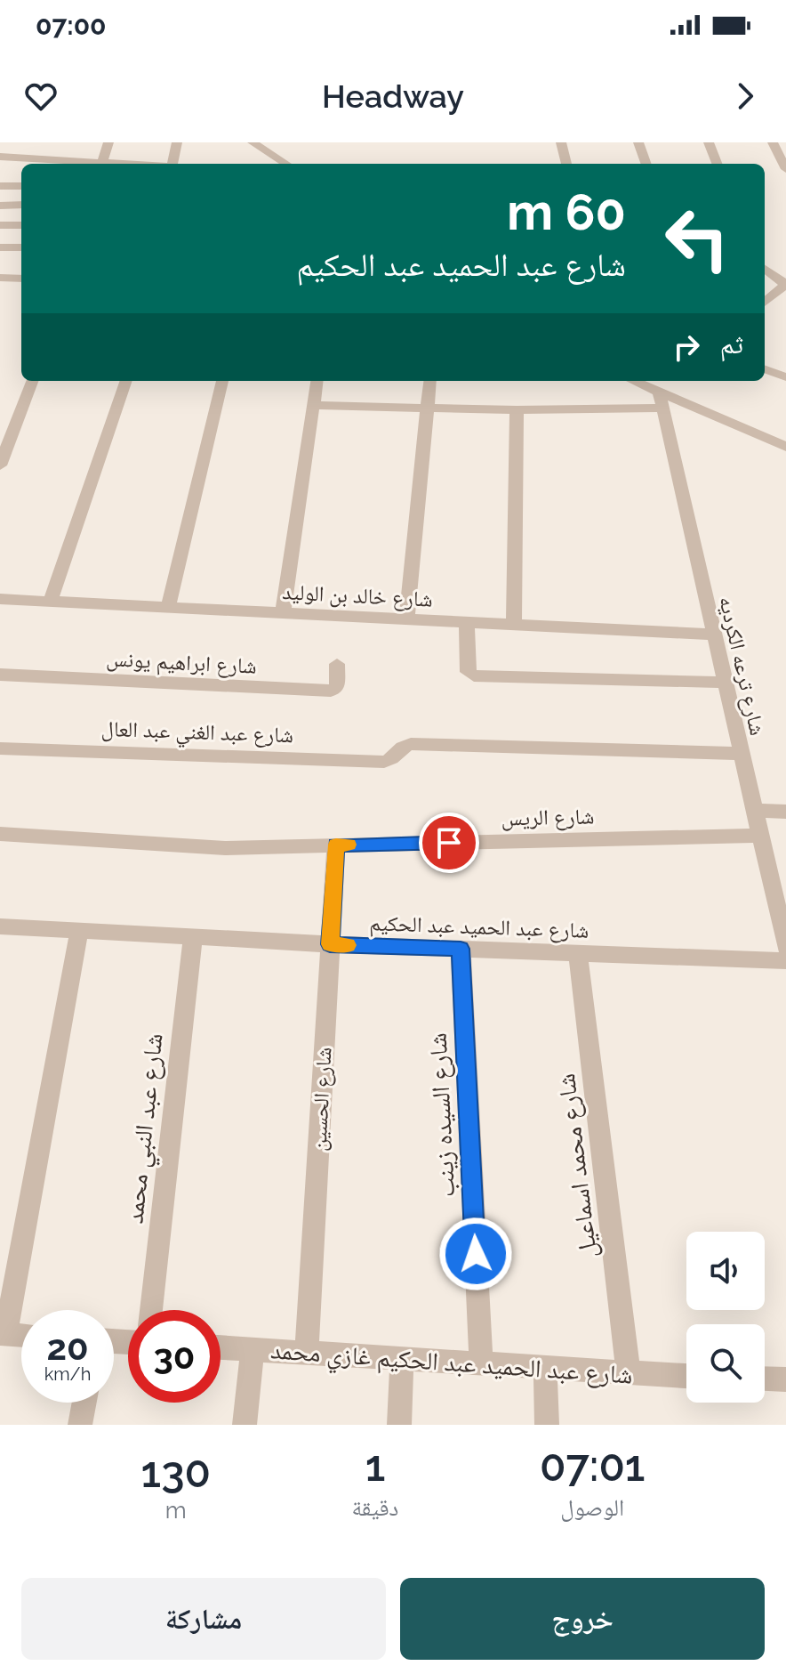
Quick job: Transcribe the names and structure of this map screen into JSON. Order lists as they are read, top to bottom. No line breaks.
{"streets":{"street":["شارع خالد بن الوليد","شارع ابراهيم يونس","شارع ترعه الكرديه","شارع عبد الغني عبد العال","شارع الريس","شارع عبد الحميد عبد الحكيم","شارع الحسين","شارع السيده زينب","شارع عبد النبي محمد","شارع محمد اسماعيل","شارع عبد الحميد عبد الحكيم غازي محمد"]},"crossings":[["شارع خالد بن الوليد","شارع ترعه الكرديه"],["شارع ترعه الكرديه","شارع عبد الغني عبد العال"],["شارع ترعه الكرديه","شارع الريس"],["شارع الريس","شارع الحسين"],["شارع عبد الحميد عبد الحكيم","شارع الحسين"],["شارع عبد الحميد عبد الحكيم","شارع السيده زينب"],["شارع عبد الحميد عبد الحكيم","شارع عبد النبي محمد"],["شارع عبد الحميد عبد الحكيم","شارع محمد اسماعيل"],["شارع الحسين","شارع عبد الحميد عبد الحكيم غازي محمد"],["شارع السيده زينب","شارع عبد الحميد عبد الحكيم غازي محمد"],["شارع محمد اسماعيل","شارع عبد الحميد عبد الحكيم غازي محمد"]],"page":{"status":"07:00","header":"Headway","turn":["60 m","شارع عبد الحميد عبد الحكيم"],"then":"ثم","speed":"20 km/h","limit":"30","eta":["07:01","الوصول","1","دقيقة","130","m"],"buttons":["خروج","مشاركة"]}}
